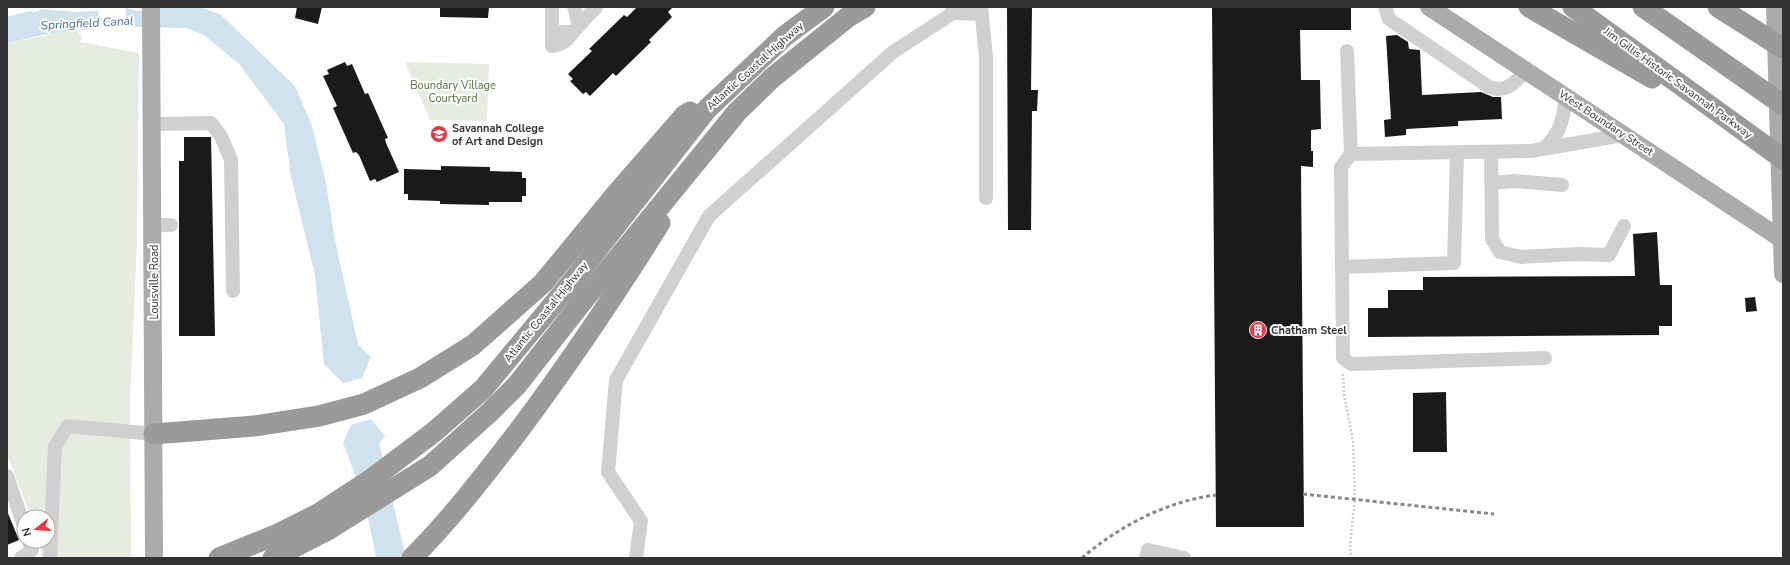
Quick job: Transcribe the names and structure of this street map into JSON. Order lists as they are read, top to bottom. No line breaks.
{"streets":{"highway":["Atlantic Coastal Highway","Jim Gillis Historic Savannah Parkway"],"main road":["West Boundary Street","Louisville Road"]},"water":["Springfield Canal"],"parks":["Boundary Village Courtyard"],"places":{"school or university":["Savannah College of Art and Design"],"building":["Chatham Steel"]},"north":"left"}
